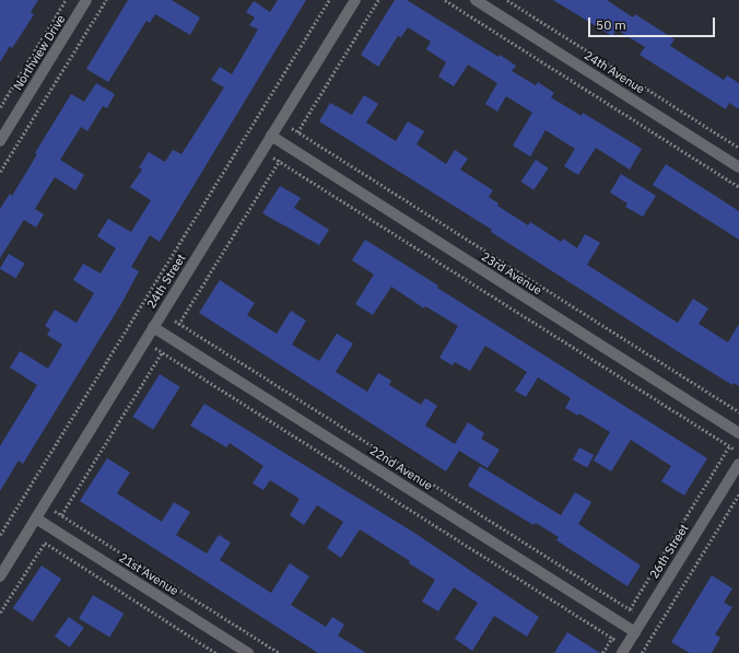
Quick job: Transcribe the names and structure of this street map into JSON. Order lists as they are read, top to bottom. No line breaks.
{"streets":{"street":["Northview Drive","24th Avenue","23rd Avenue","24th Street","22nd Avenue","26th Street","21st Avenue"]},"crossings":[["23rd Avenue","24th Street"],["24th Street","22nd Avenue"],["24th Street","21st Avenue"],["22nd Avenue","26th Street"]],"scale_bar":"50 m"}
